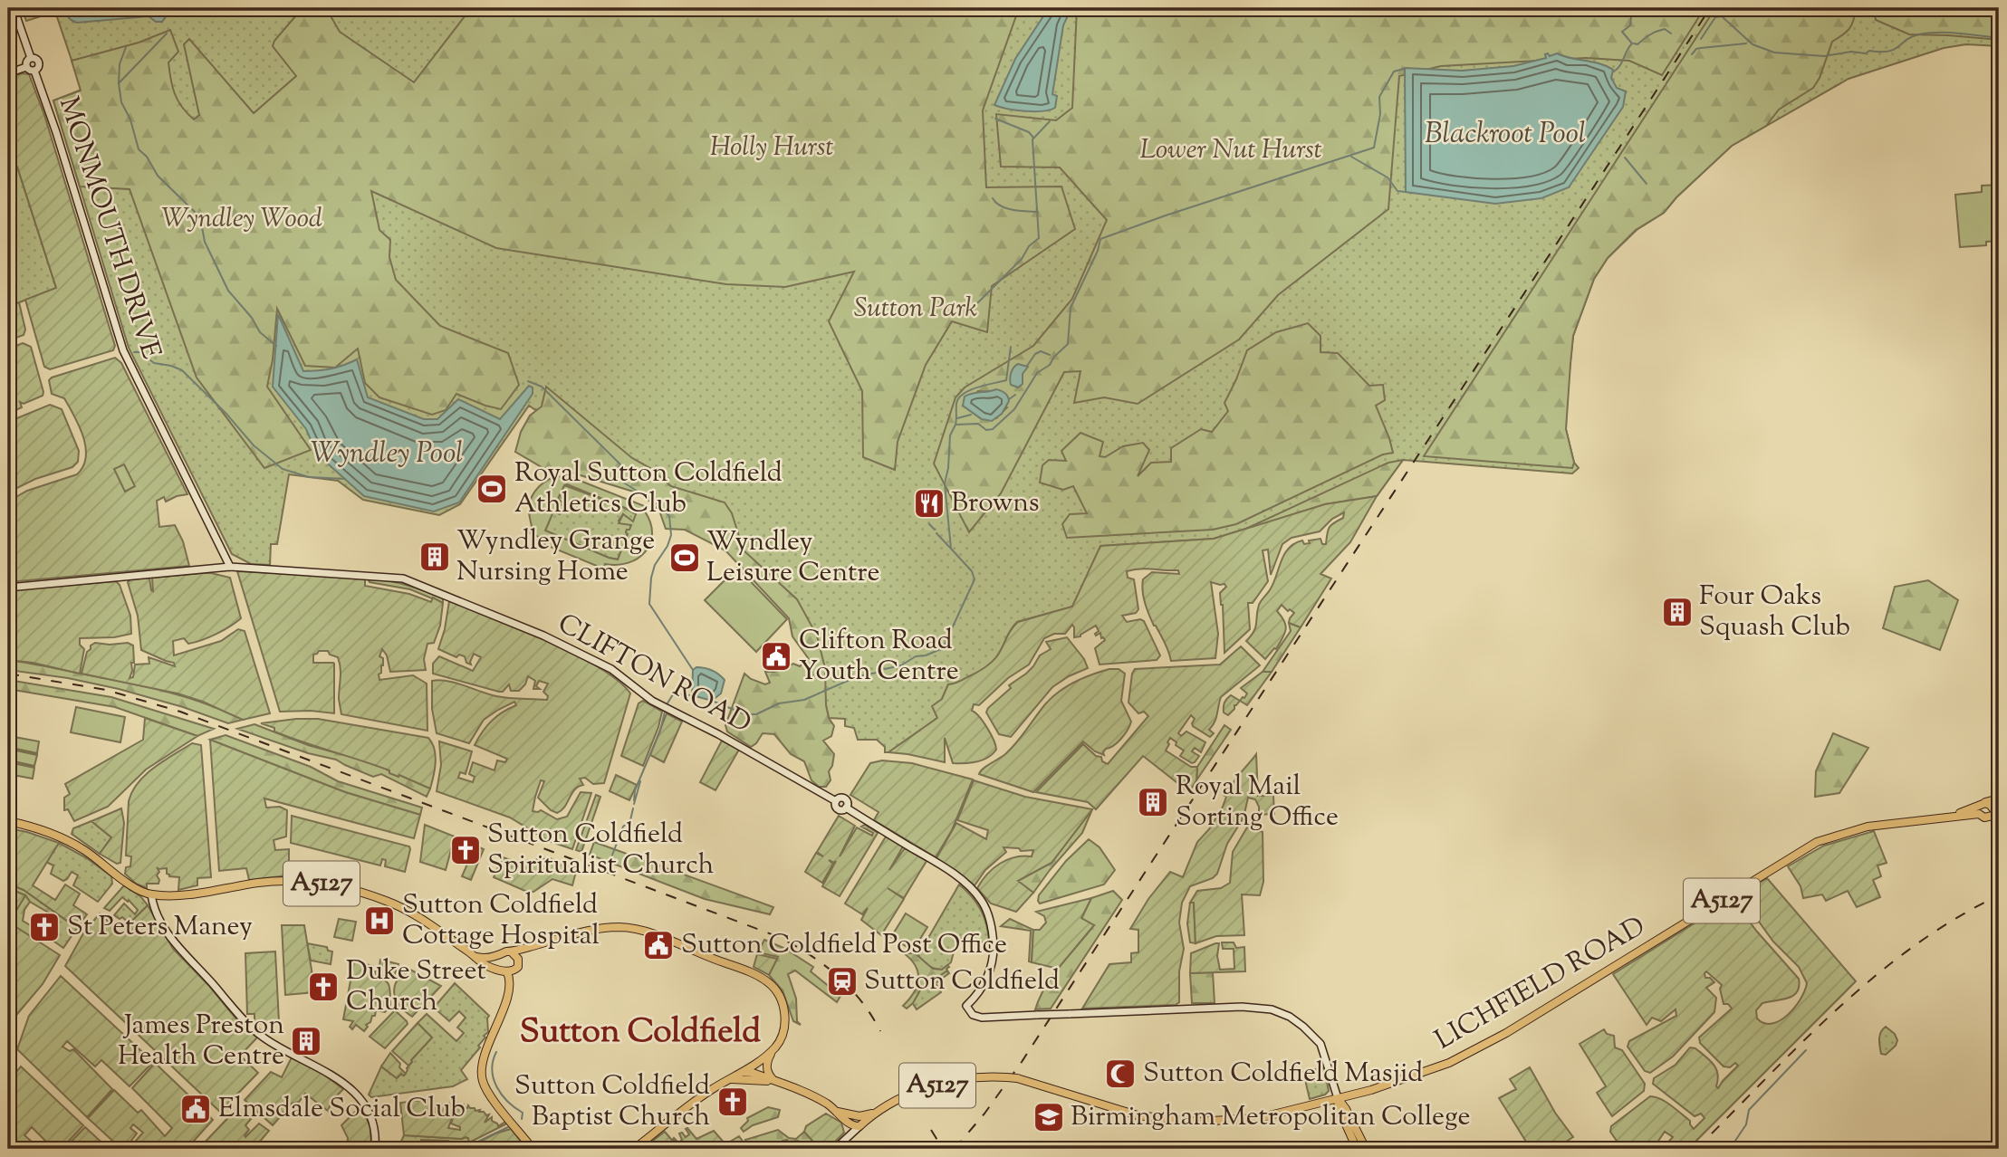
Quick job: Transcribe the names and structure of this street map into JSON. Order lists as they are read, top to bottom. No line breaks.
{"streets":{"main road":["A5127","LICHFIELD ROAD"],"street":["MONMOUTH DRIVE","CLIFTON ROAD"]},"crossings":[["MONMOUTH DRIVE","CLIFTON ROAD"],["CLIFTON ROAD","LICHFIELD ROAD"],["A5127","LICHFIELD ROAD"]],"districts":["Sutton Coldfield"],"water":["Blackroot Pool","Wyndley Pool"],"parks":["Holly Hurst","Lower Nut Hurst","Wyndley Wood","Sutton Park"],"places":{"sports":["Royal Sutton Coldfield Athletics Club","Wyndley Leisure Centre"],"restaurant":["Browns"],"building":["Wyndley Grange Nursing Home","Four Oaks Squash Club","Royal Mail Sorting Office","James Preston Health Centre"],"public building":["Clifton Road Youth Centre","Sutton Coldfield Post Office","Elmsdale Social Club"],"church":["Sutton Coldfield Spiritualist Church","St Peters Maney","Duke Street Church","Sutton Coldfield Baptist Church"],"hospital":["Sutton Coldfield Cottage Hospital"],"station":["Sutton Coldfield"],"mosque":["Sutton Coldfield Masjid"],"school or university":["Birmingham Metropolitan College"]}}
